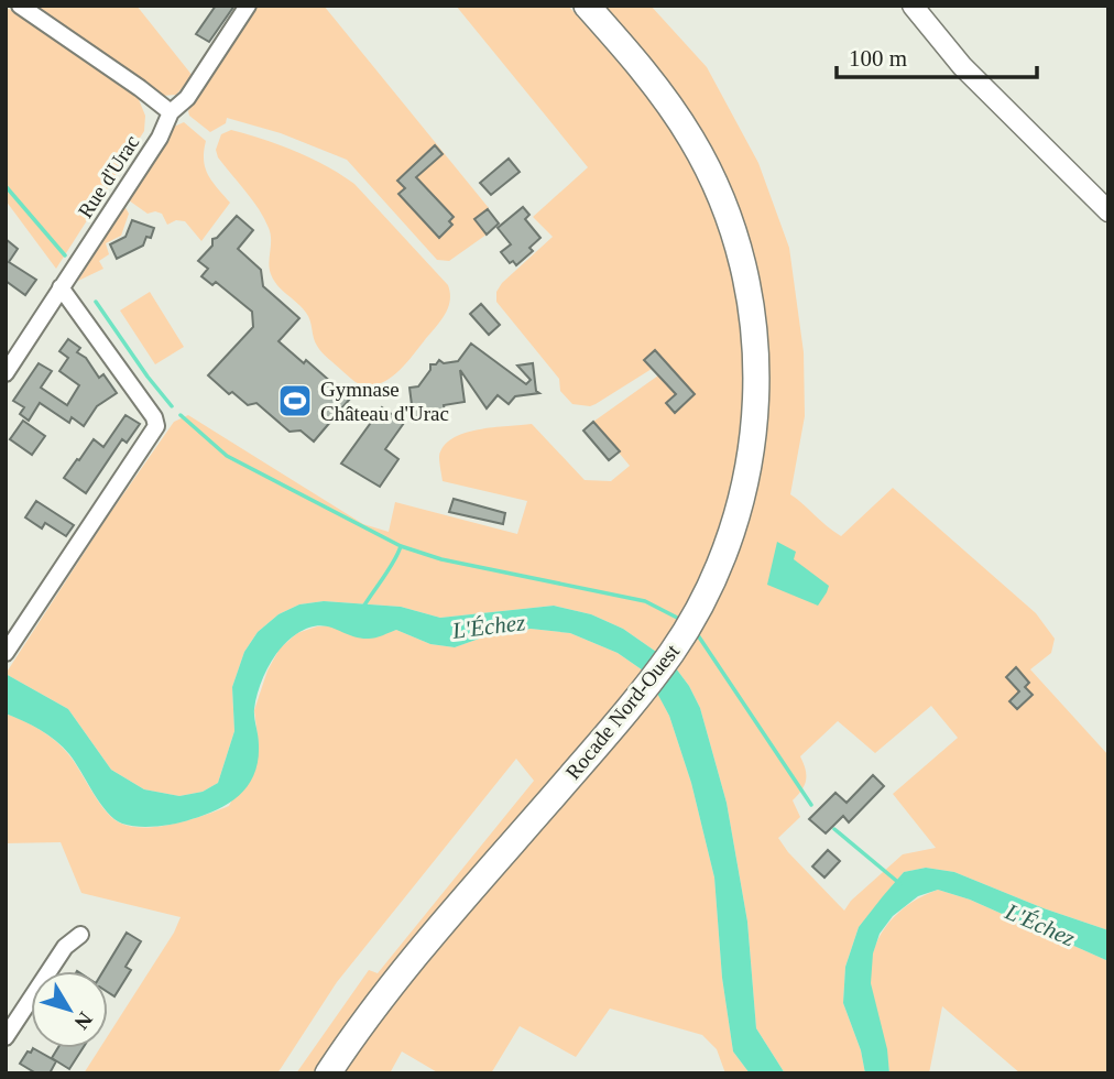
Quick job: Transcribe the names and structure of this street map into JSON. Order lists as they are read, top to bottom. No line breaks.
{"streets":{"main road":["Rocade Nord-Ouest"],"street":["Rue d'Urac"]},"water":["L'Échez"],"places":{"sports":["Gymnase Château d'Urac"]},"scale_bar":"100 m","north":"bottom right"}
